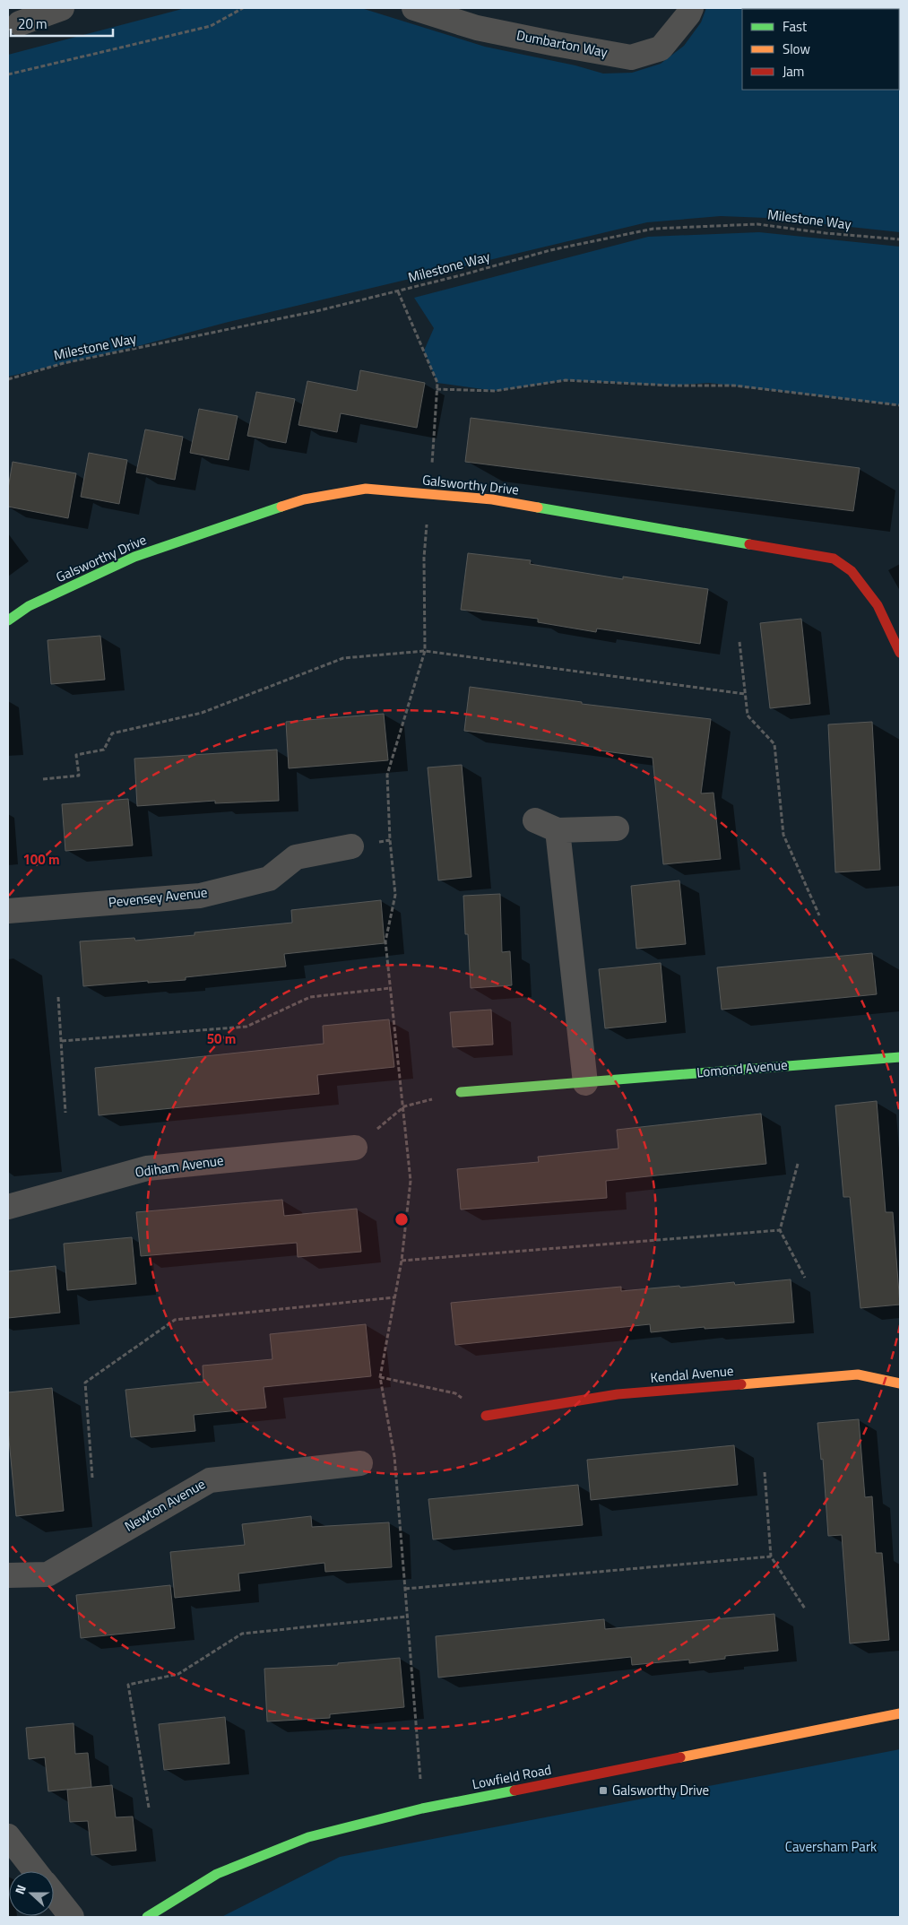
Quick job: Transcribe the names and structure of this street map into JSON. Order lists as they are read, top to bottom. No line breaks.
{"streets":{"street":["Dumbarton Way","Galsworthy Drive","Pevensey Avenue","Lomond Avenue","Odiham Avenue","Kendal Avenue","Newton Avenue","Lowfield Road"],"path":["Milestone Way"]},"parks":["Caversham Park"],"places":{"transit":["Galsworthy Drive"]},"legend":["Fast","Slow","Jam"],"scale_bar":"20 m","north":"left","rings":["100 m","50 m"]}
